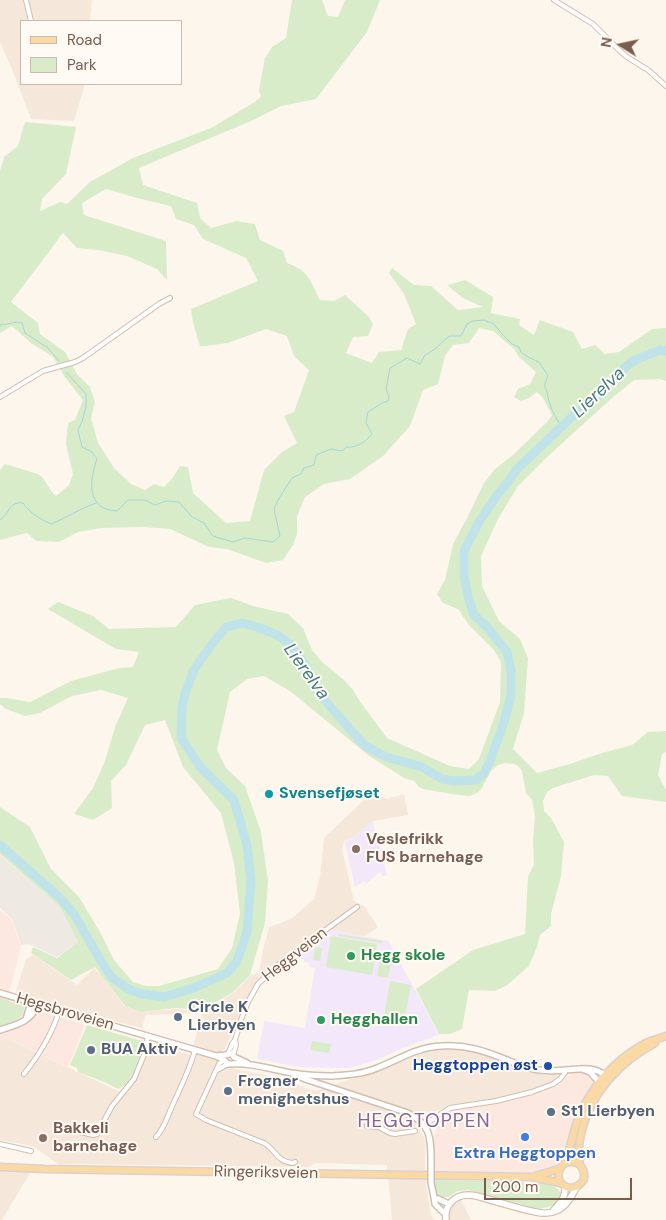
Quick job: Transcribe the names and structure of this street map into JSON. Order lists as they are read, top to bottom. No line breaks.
{"streets":{"main road":["Ringeriksveien"],"street":["Heggveien","Hegsbroveien"]},"crossings":[["Heggveien","Hegsbroveien"]],"districts":["HEGGTOPPEN"],"water":["Lierelva"],"places":["Svensefjøset","Veslefrikk FUS barnehage","Hegg skole","Circle K Lierbyen","Hegghallen","BUA Aktiv","Heggtoppen øst","Frogner menighetshus","St1 Lierbyen","Extra Heggtoppen","Bakkeli barnehage"],"legend":["Road","Park"],"scale_bar":"200 m","north":"left"}
